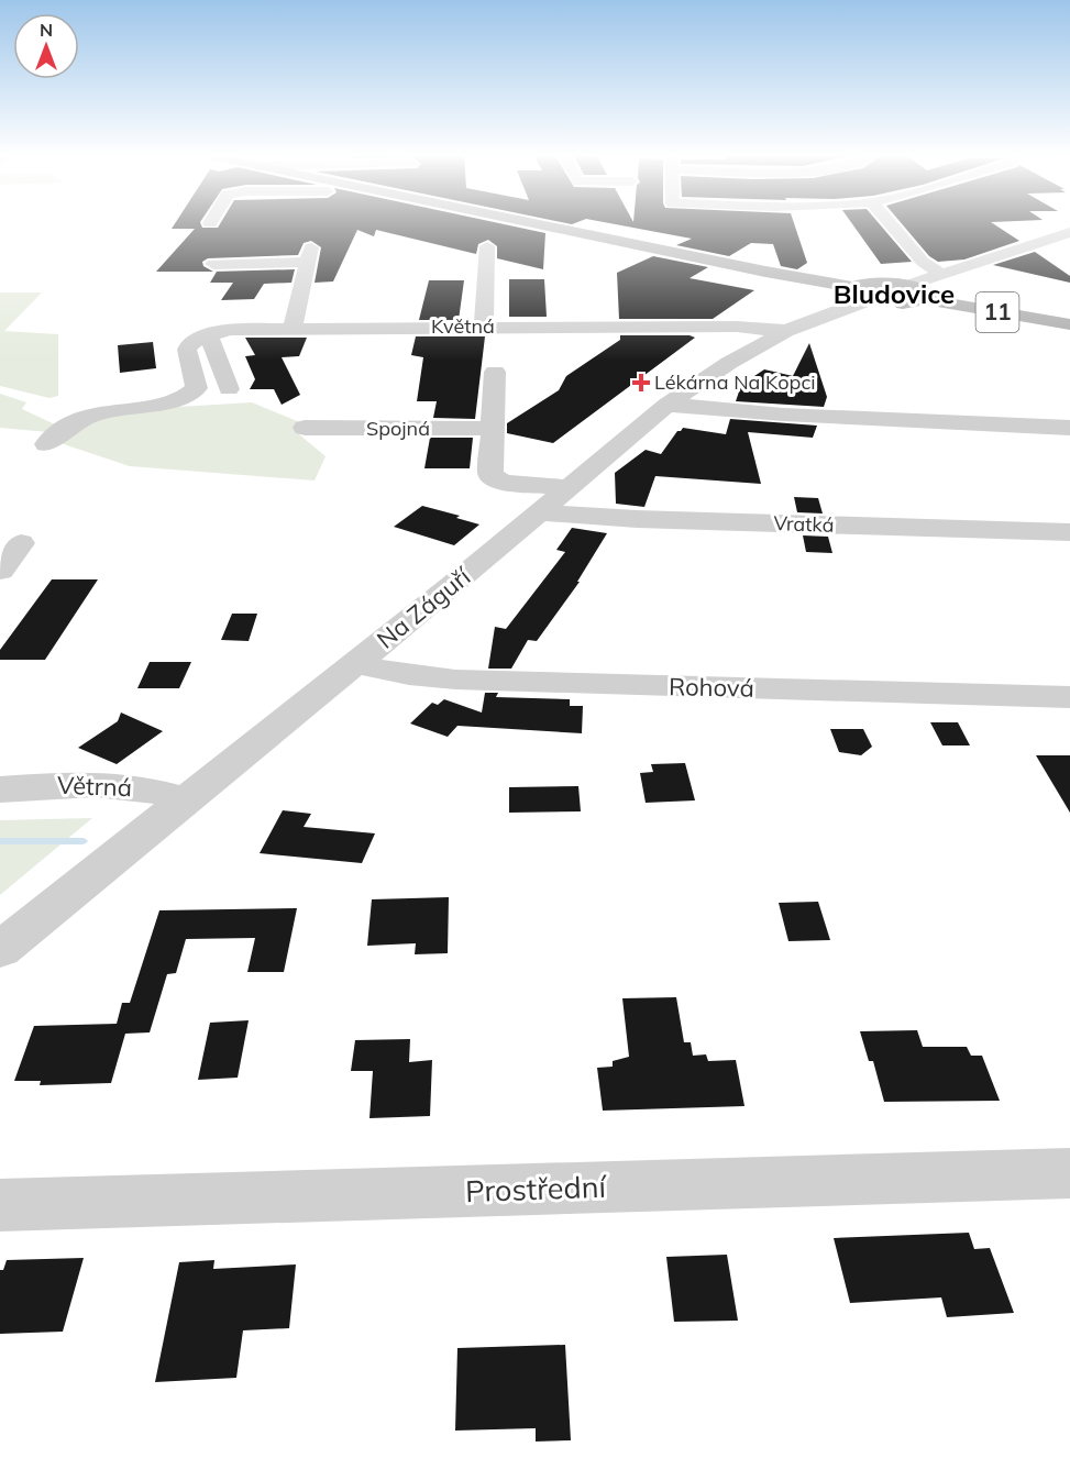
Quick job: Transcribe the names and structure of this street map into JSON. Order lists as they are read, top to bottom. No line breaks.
{"streets":{"main road":["11"],"street":["Květná","Spojná","Vratká","Na Záguří","Rohová","Větrná","Prostřední"]},"crossings":[["11","Na Záguří"],["Květná","Na Záguří"],["Vratká","Na Záguří"],["Na Záguří","Rohová"],["Na Záguří","Větrná"]],"districts":["Bludovice"],"places":{"health":["Lékárna Na Kopci"]},"north":"top"}
